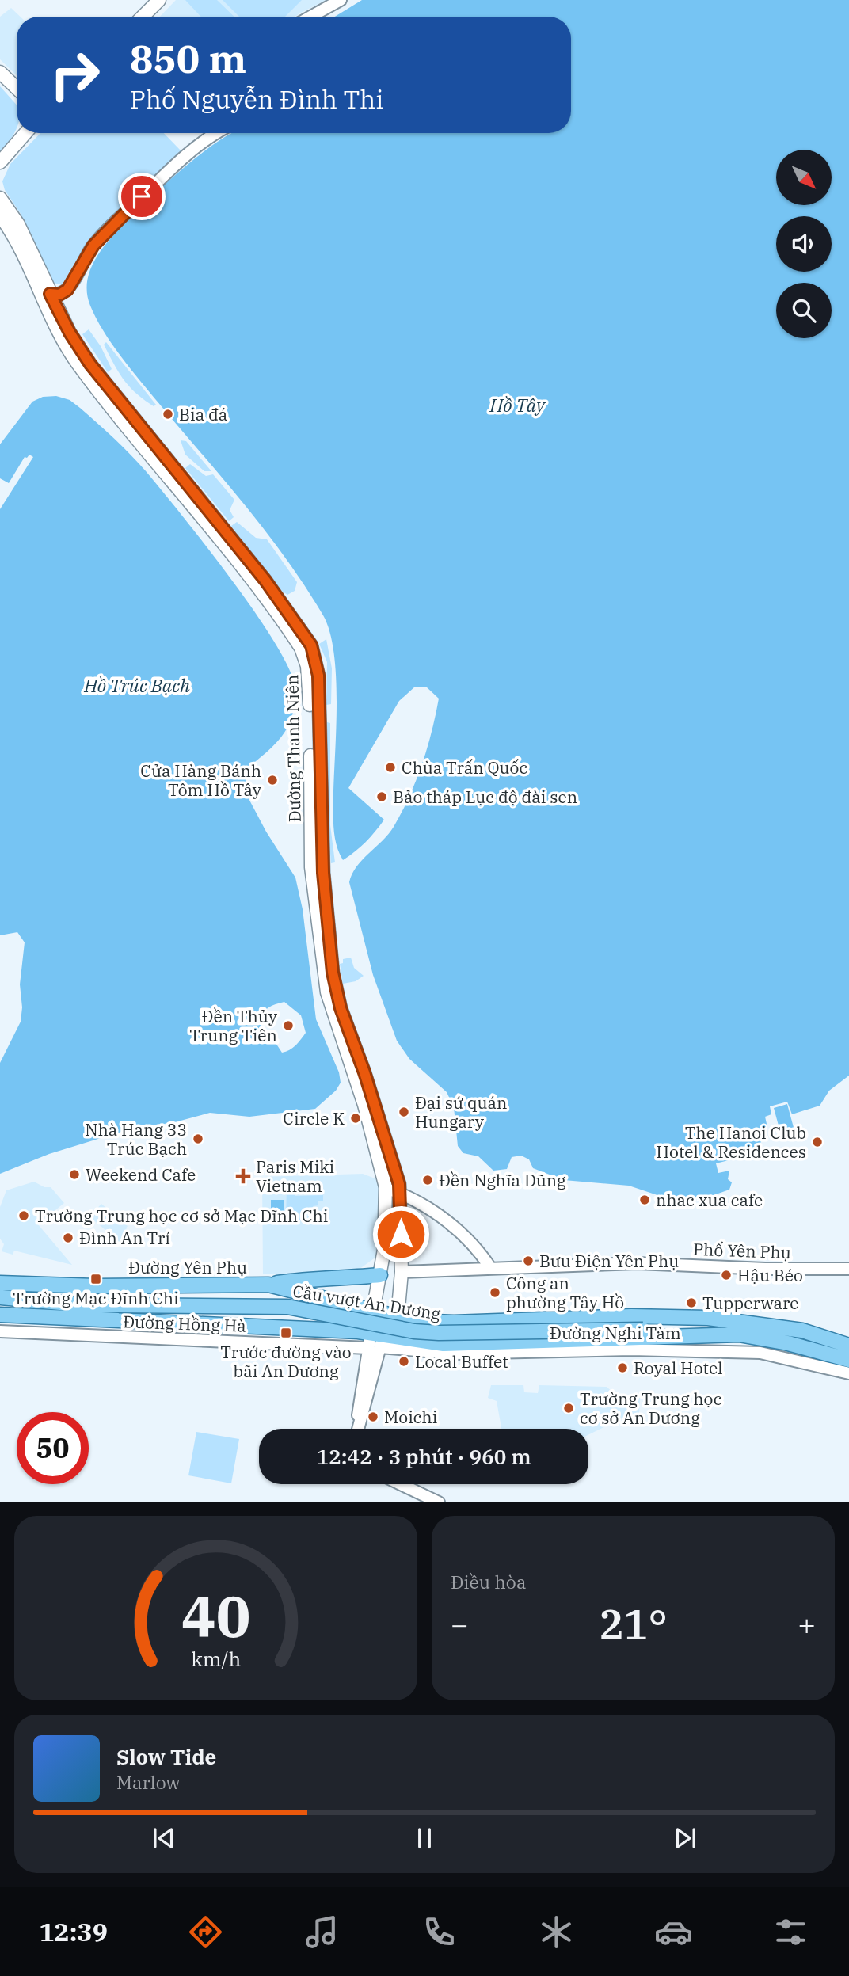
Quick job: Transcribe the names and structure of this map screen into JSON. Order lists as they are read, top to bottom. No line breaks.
{"streets":{"main road":["Đường Thanh Niên","Đường Yên Phụ","Cầu vượt An Dương","Đường Nghi Tàm"],"street":["Phố Yên Phụ","Đường Hồng Hà"]},"crossings":[["Đường Thanh Niên","Phố Yên Phụ"],["Đường Thanh Niên","Đường Yên Phụ"],["Đường Thanh Niên","Đường Hồng Hà"],["Đường Thanh Niên","Đường Nghi Tàm"],["Đường Yên Phụ","Đường Nghi Tàm"],["Cầu vượt An Dương","Đường Nghi Tàm"],["Đường Hồng Hà","Đường Nghi Tàm"]],"water":["Hồ Tây","Hồ Trúc Bạch"],"places":{"other":["Bia đá","Chùa Trấn Quốc","Cửa Hàng Bánh Tôm Hồ Tây","Bảo tháp Lục độ đài sen","Đền Thủy Trung Tiên","Đại sứ quán Hungary","Circle K","Nhà Hang 33 Trúc Bạch","The Hanoi Club Hotel & Residences","Weekend Cafe","Đền Nghĩa Dũng","nhac xua cafe","Trường Trung học cơ sở Mạc Đĩnh Chi","Đình An Trí","Bưu Điện Yên Phụ","Hậu Béo","Công an phường Tây Hồ","Tupperware","Local Buffet","Royal Hotel","Trường Trung học cơ sở An Dương","Moichi"],"health":["Paris Miki Vietnam"],"transit":["Trường Mạc Đĩnh Chi","Trước đường vào bãi An Dương"]},"north":"bottom right","page":{"turn":["850 m","Phố Nguyễn Đình Thi"],"limit":"50","trip":"12:42 · 3 phút · 960 m","tile":"Điều hòa","heat":["−","21°","+"],"song":["Slow Tide","Marlow"],"tabs":"12:39","gauge":["40","km/h"]}}
